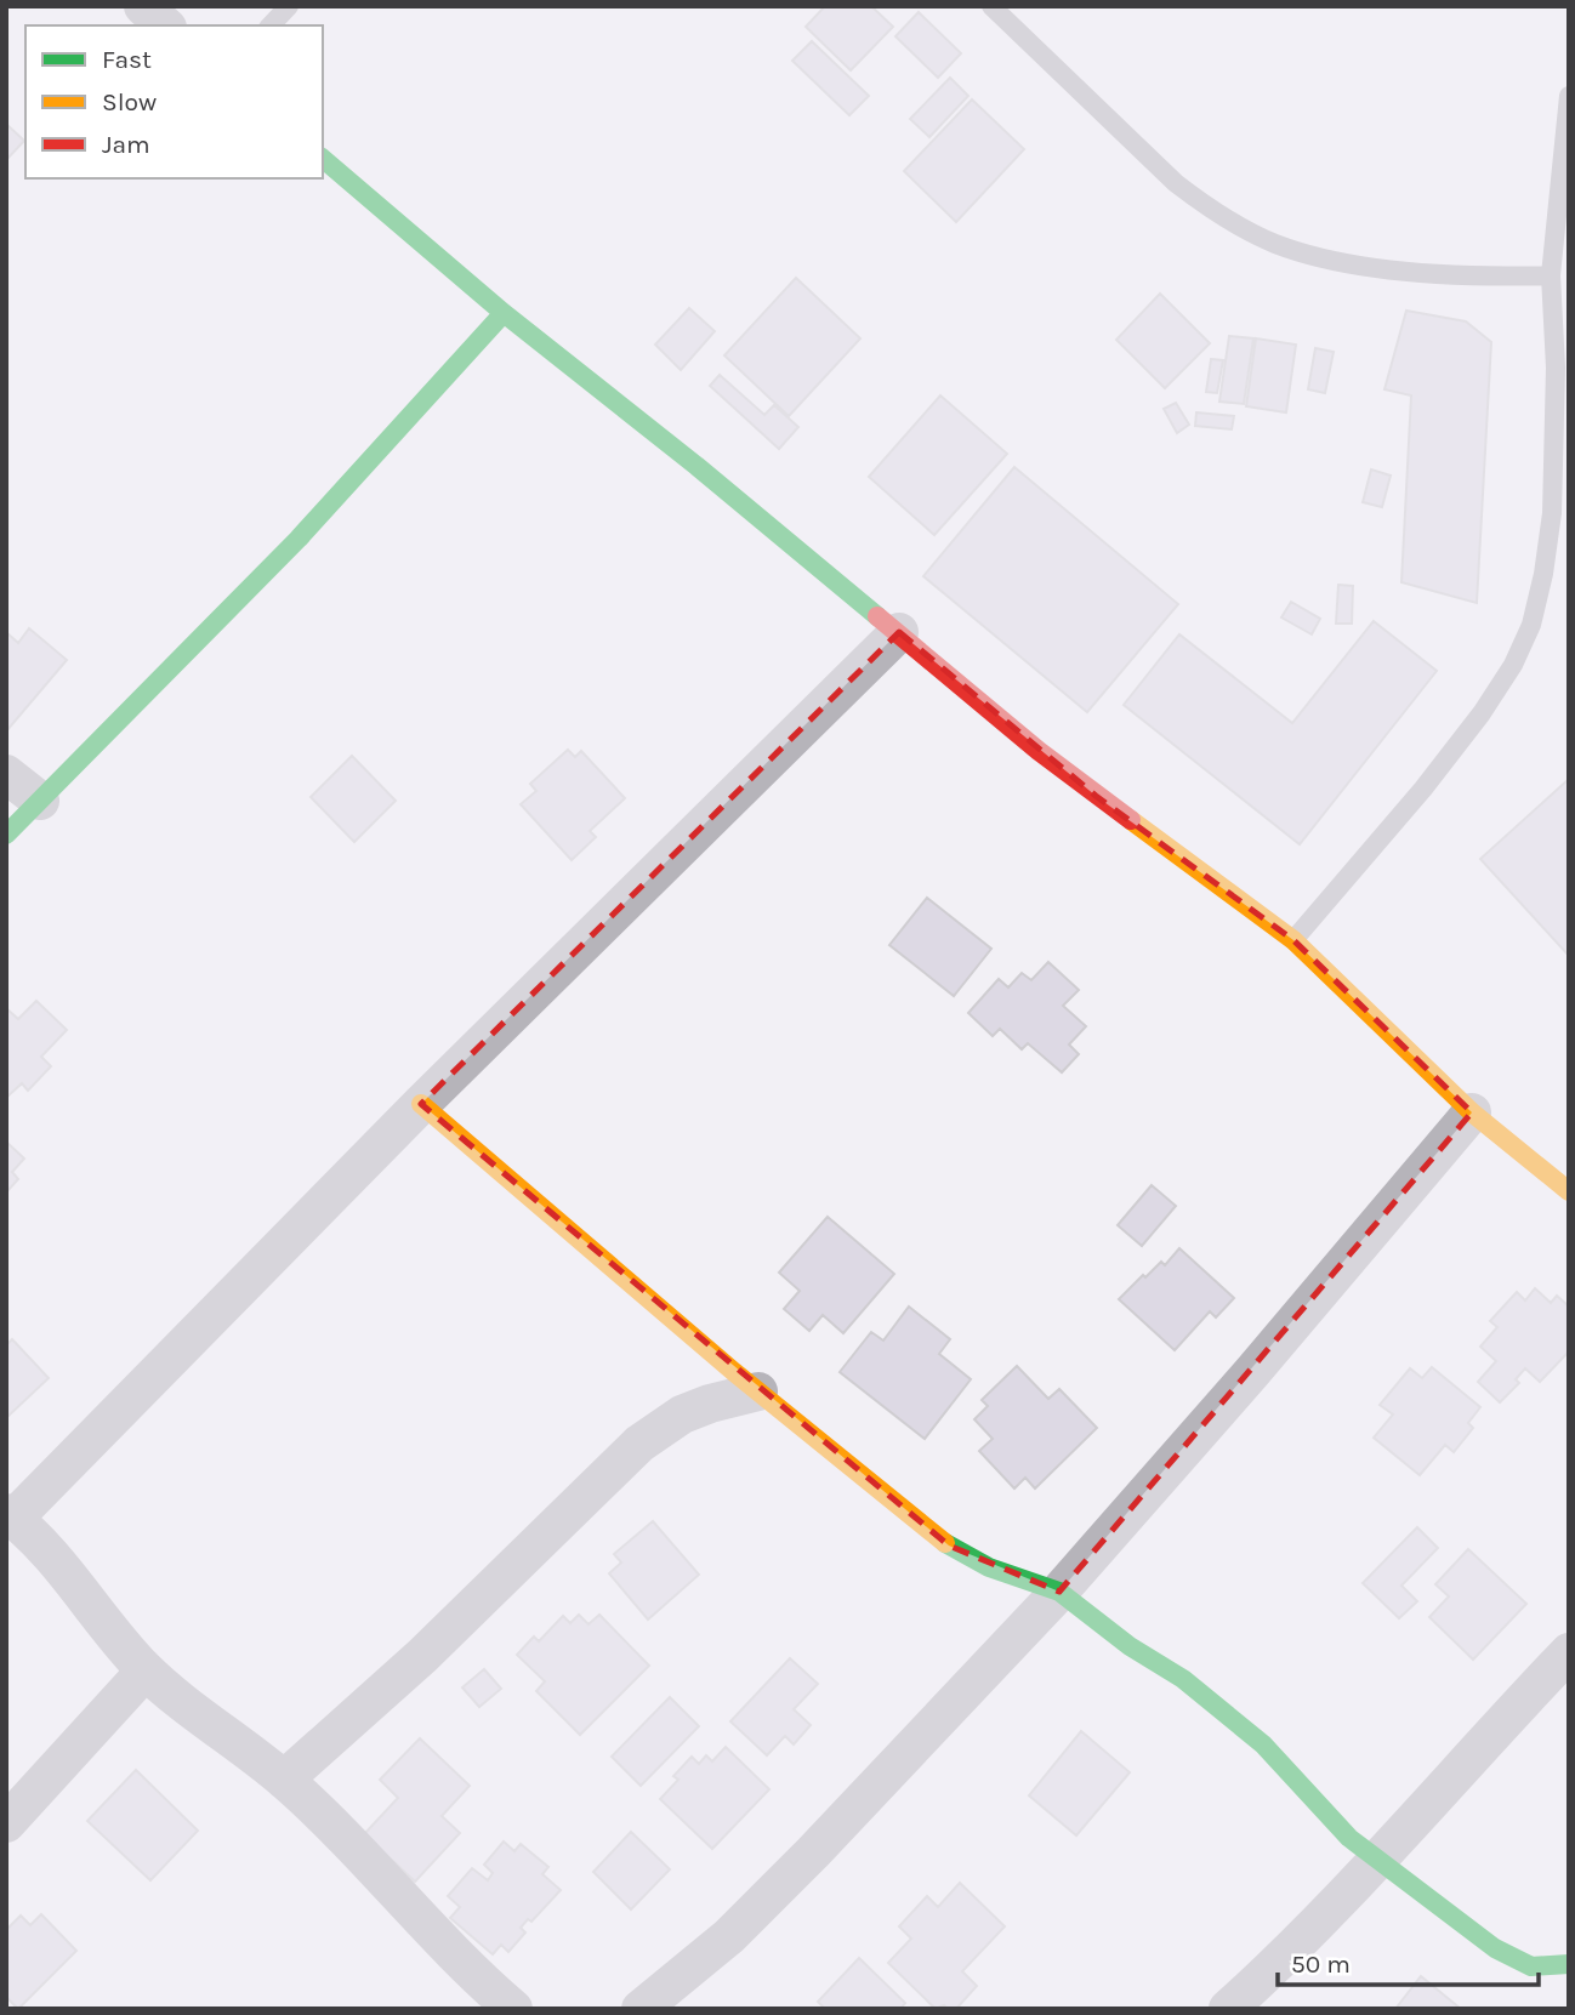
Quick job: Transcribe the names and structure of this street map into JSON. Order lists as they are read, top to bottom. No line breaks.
{"legend":["Fast","Slow","Jam"],"scale_bar":"50 m"}
